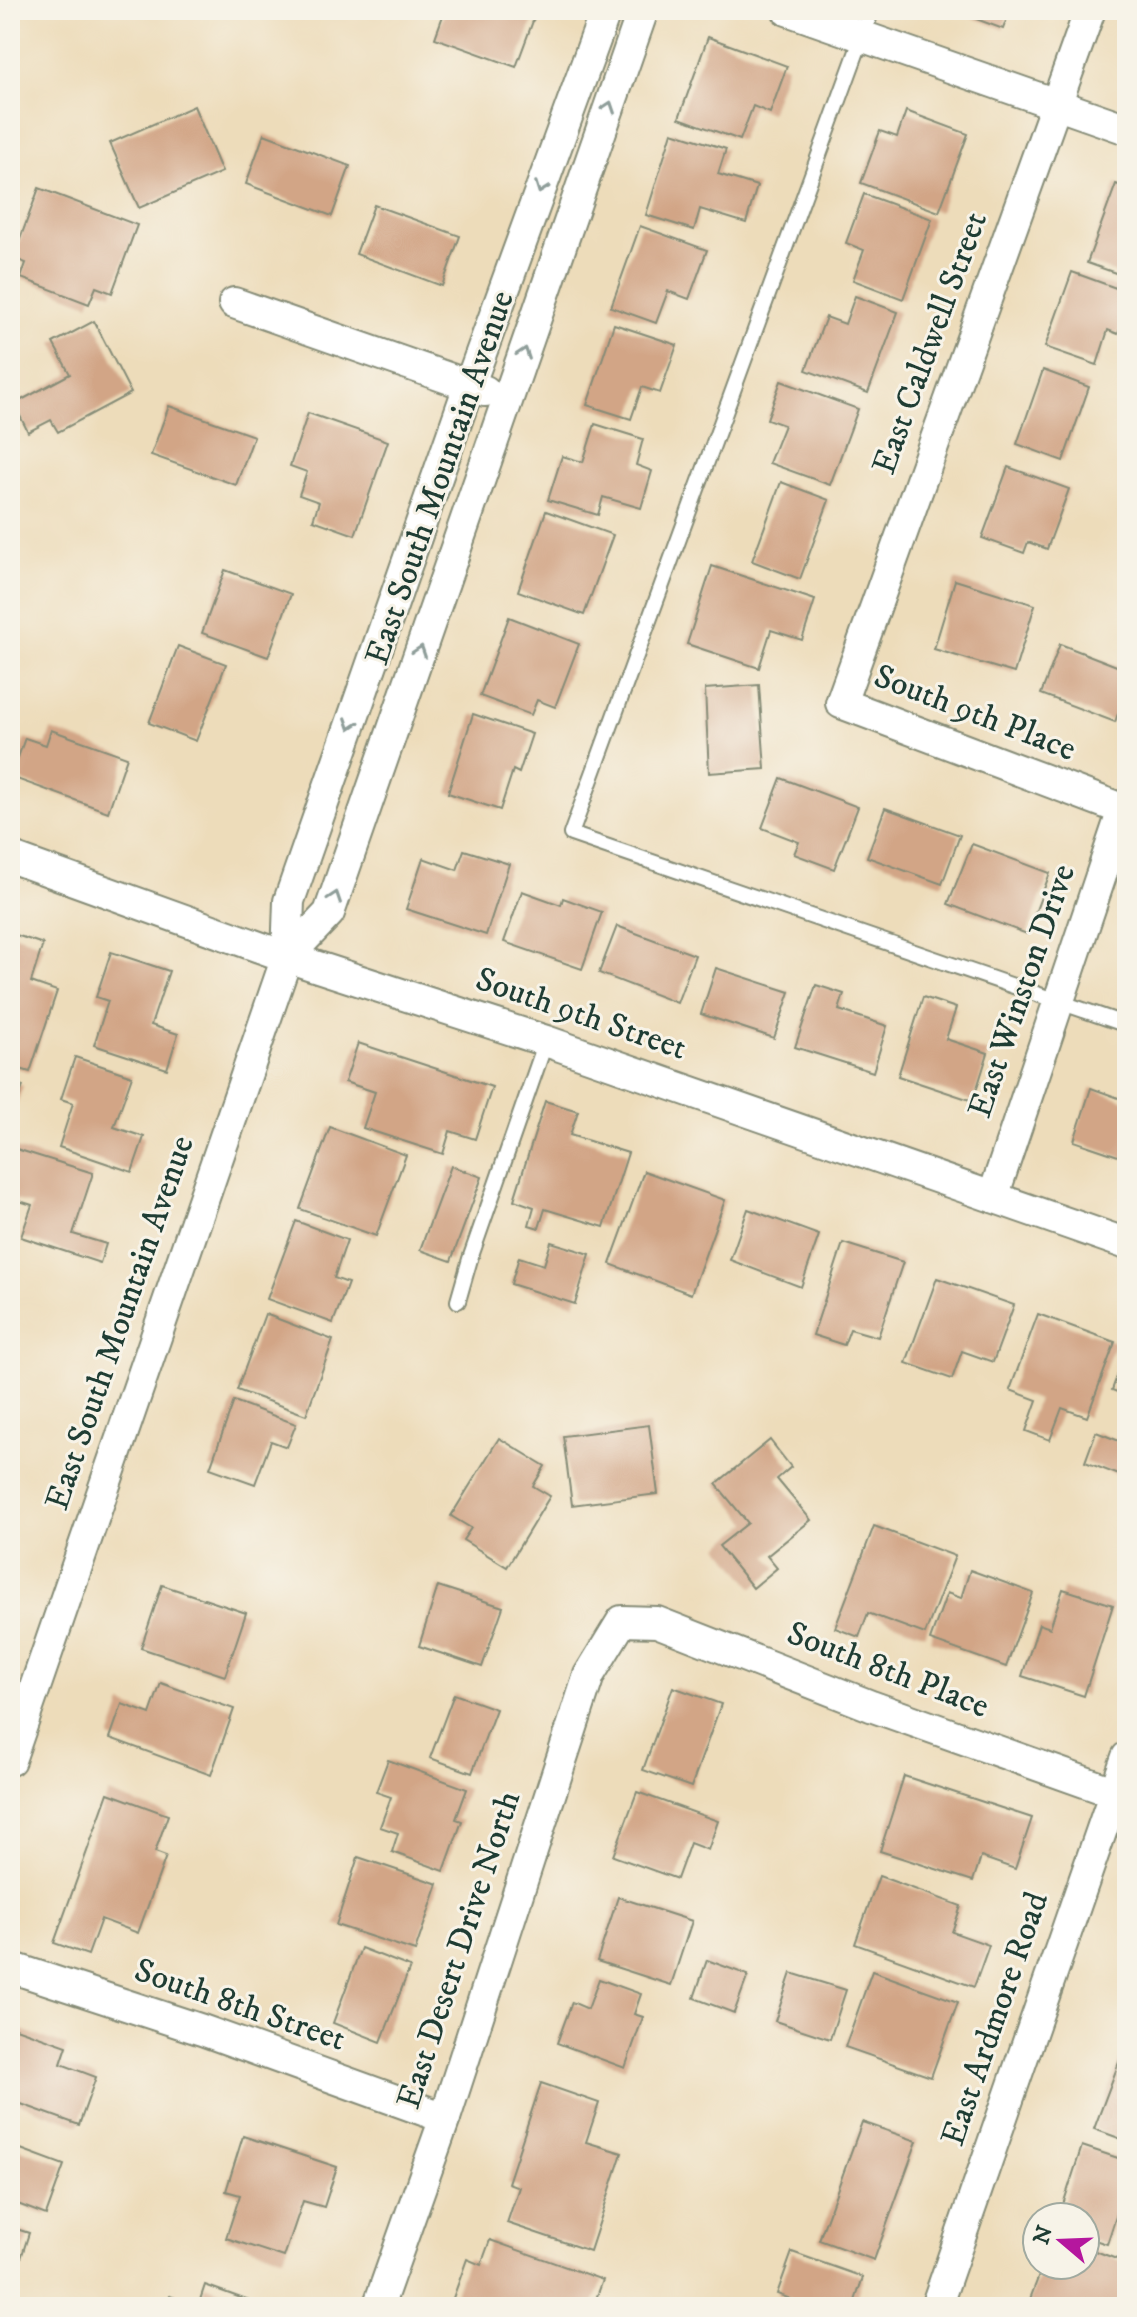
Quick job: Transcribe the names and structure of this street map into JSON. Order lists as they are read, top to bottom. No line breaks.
{"streets":{"street":["East Caldwell Street","East South Mountain Avenue","South 9th Place","East Winston Drive","South 9th Street","South 8th Place","East Desert Drive North","South 8th Street","East Ardmore Road"]},"crossings":[["East Caldwell Street","South 9th Place"],["East South Mountain Avenue","South 9th Street"],["South 9th Place","East Winston Drive"],["East Winston Drive","South 9th Street"],["South 8th Place","East Desert Drive North"],["South 8th Place","East Ardmore Road"],["East Desert Drive North","South 8th Street"]],"north":"left"}
